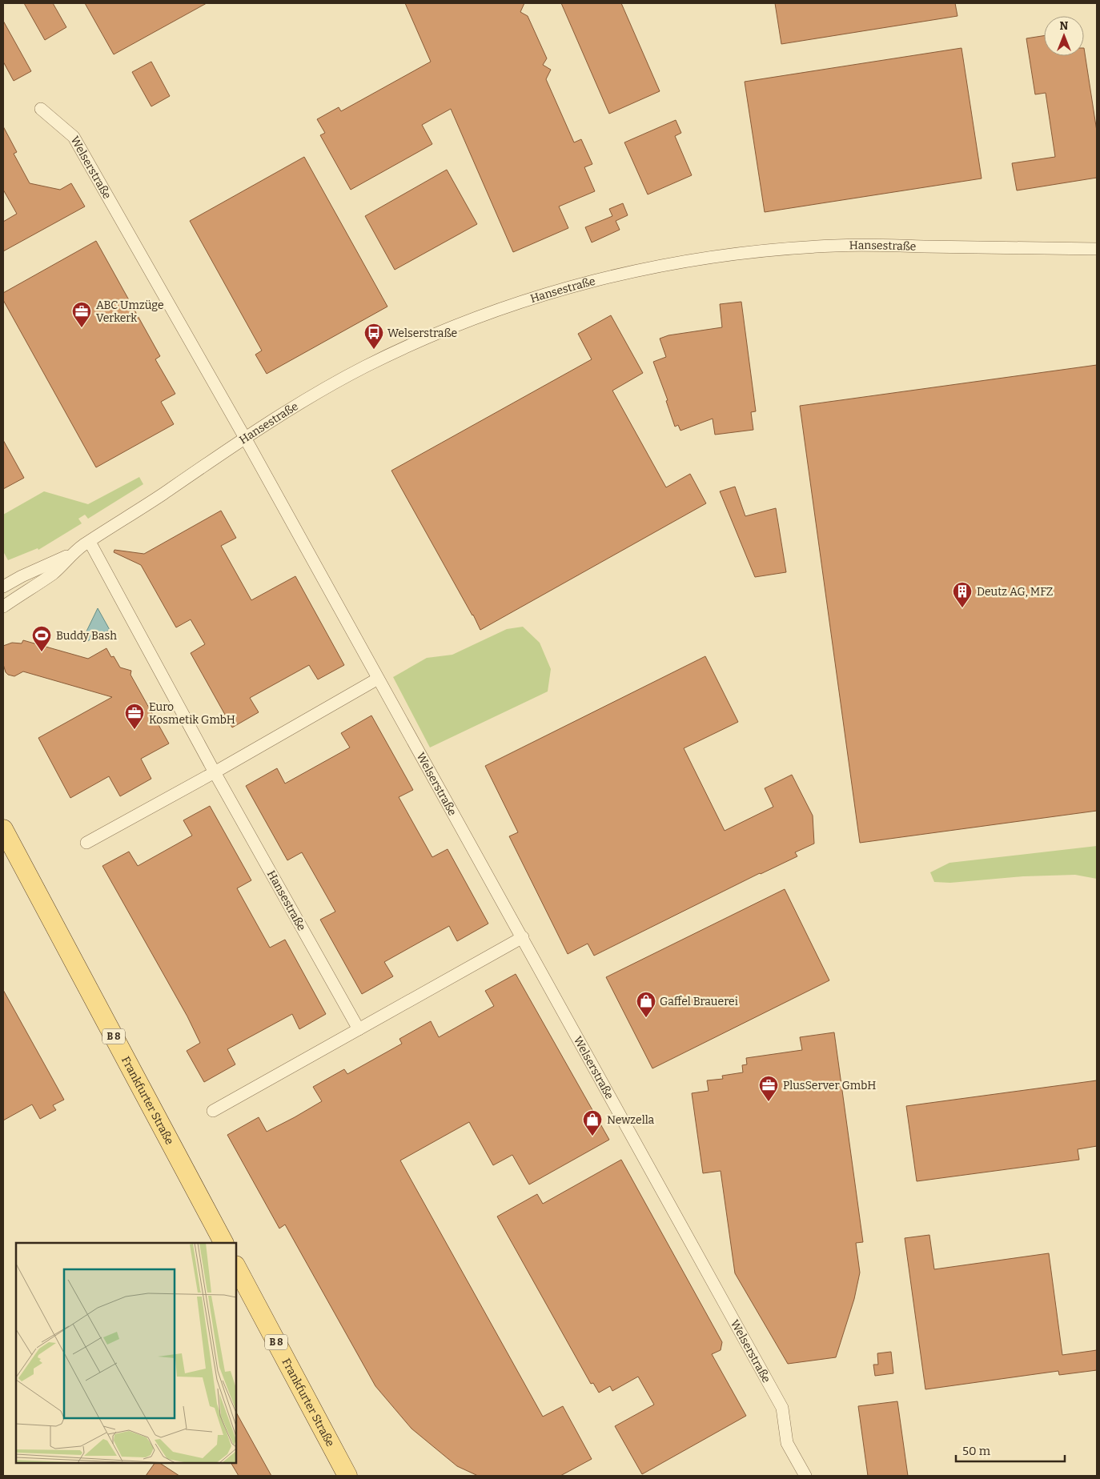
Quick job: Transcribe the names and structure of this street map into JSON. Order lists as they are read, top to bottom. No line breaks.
{"streets":{"main road":["B 8","Frankfurter Straße"],"street":["Welserstraße","Hansestraße"]},"crossings":[["Welserstraße","Hansestraße"]],"places":{"office":["ABC Umzüge Verkerk","Euro Kosmetik GmbH","PlusServer GmbH"],"bus stop":["Welserstraße"],"building":["Deutz AG, MFZ"],"sports":["Buddy Bash"],"shop":["Gaffel Brauerei","Newzella"]},"scale_bar":"50 m","north":"top"}
